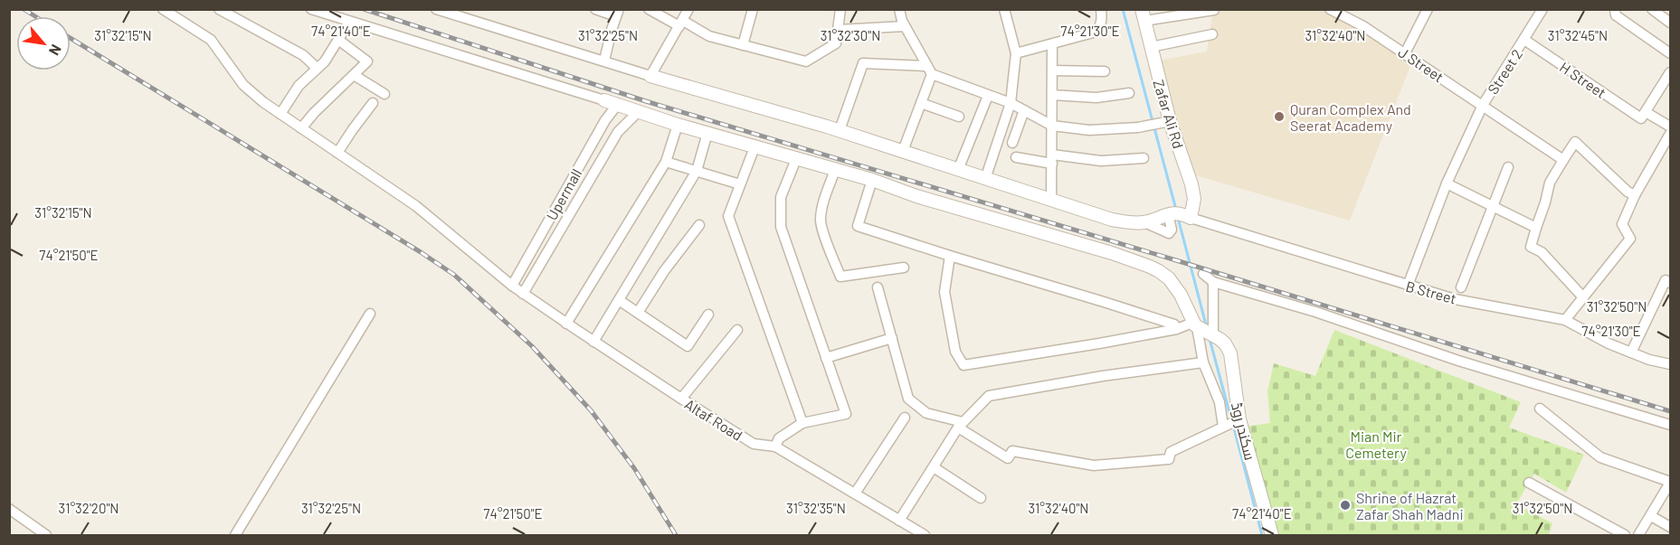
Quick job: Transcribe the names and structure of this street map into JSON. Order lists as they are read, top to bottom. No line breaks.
{"streets":{"street":["J Street","Street 2","H Street","Zafar Ali Rd","Upermall","B Street","Altaf Road","سکندر روڈ"]},"crossings":[["J Street","Street 2"],["Street 2","H Street"],["Street 2","B Street"],["Zafar Ali Rd","B Street"],["Upermall","Altaf Road"],["Upermall","سکندر روڈ"]],"parks":["Mian Mir Cemetery"],"places":["Quran Complex And Seerat Academy","Shrine of Hazrat Zafar Shah Madni"],"north":"bottom right","coordinates":["74°21'40\"E","74°21'30\"E","31°32'15\"N","31°32'25\"N","31°32'30\"N","31°32'40\"N","31°32'45\"N","74°21'50\"E","31°32'50\"N","31°32'20\"N","31°32'35\"N"]}
